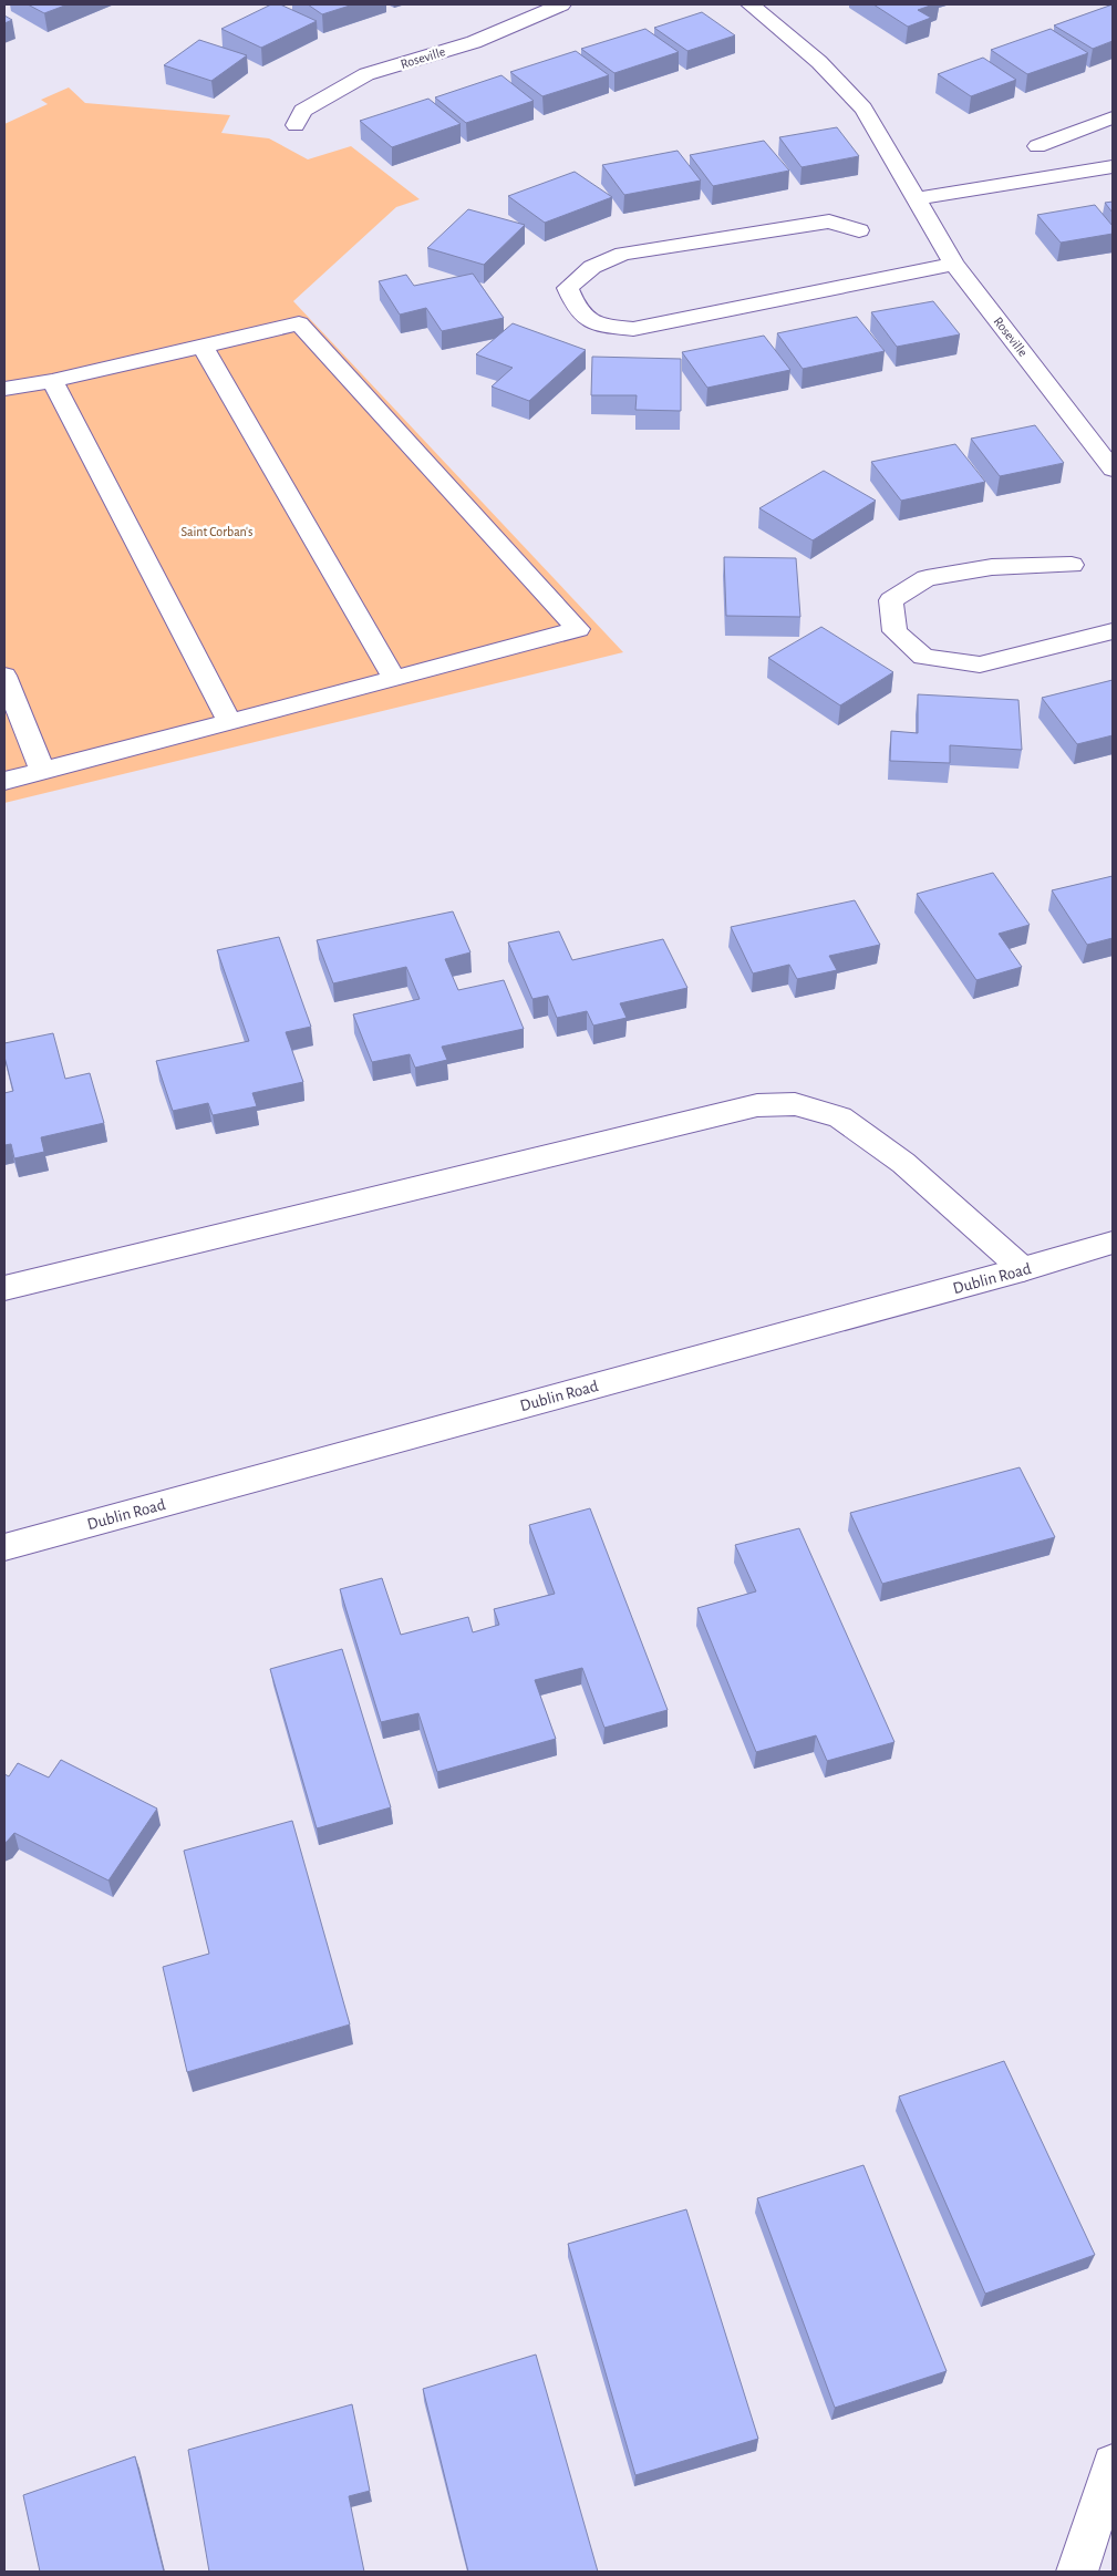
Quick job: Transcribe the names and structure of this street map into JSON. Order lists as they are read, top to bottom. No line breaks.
{"streets":{"street":["Roseville","Dublin Road"]},"parks":["Saint Corban's"]}
